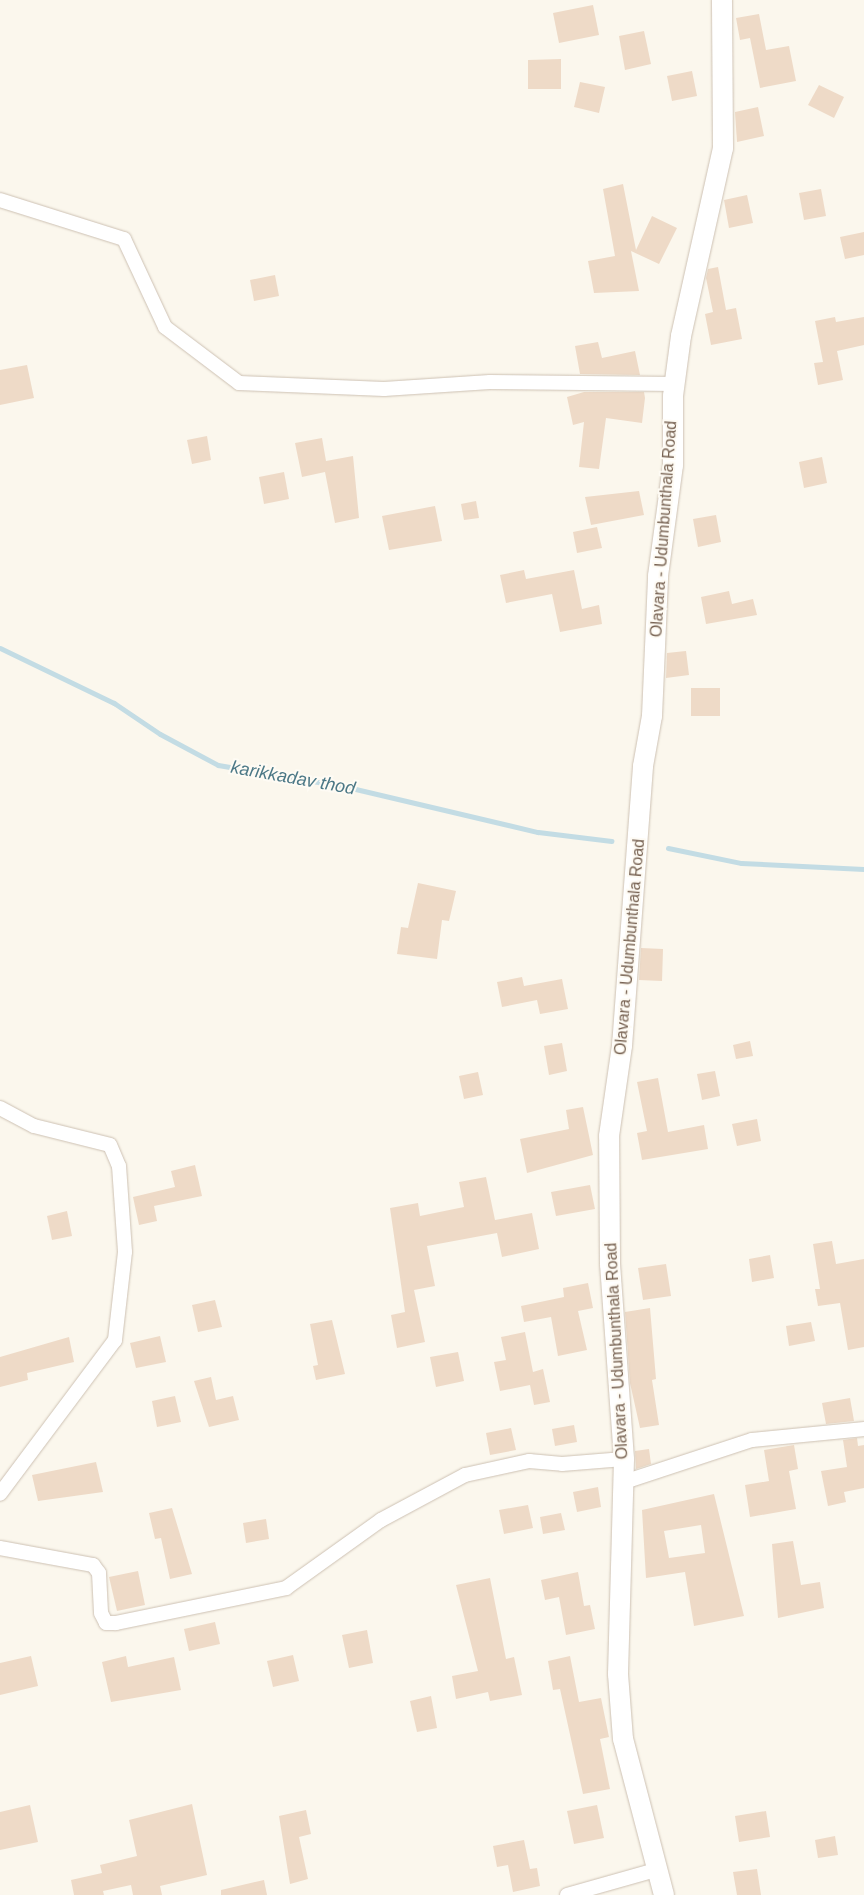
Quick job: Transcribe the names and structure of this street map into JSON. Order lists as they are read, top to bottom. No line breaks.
{"streets":{"main road":["Olavara - Udumbunthala Road"]},"water":["karikkadav thod"]}
